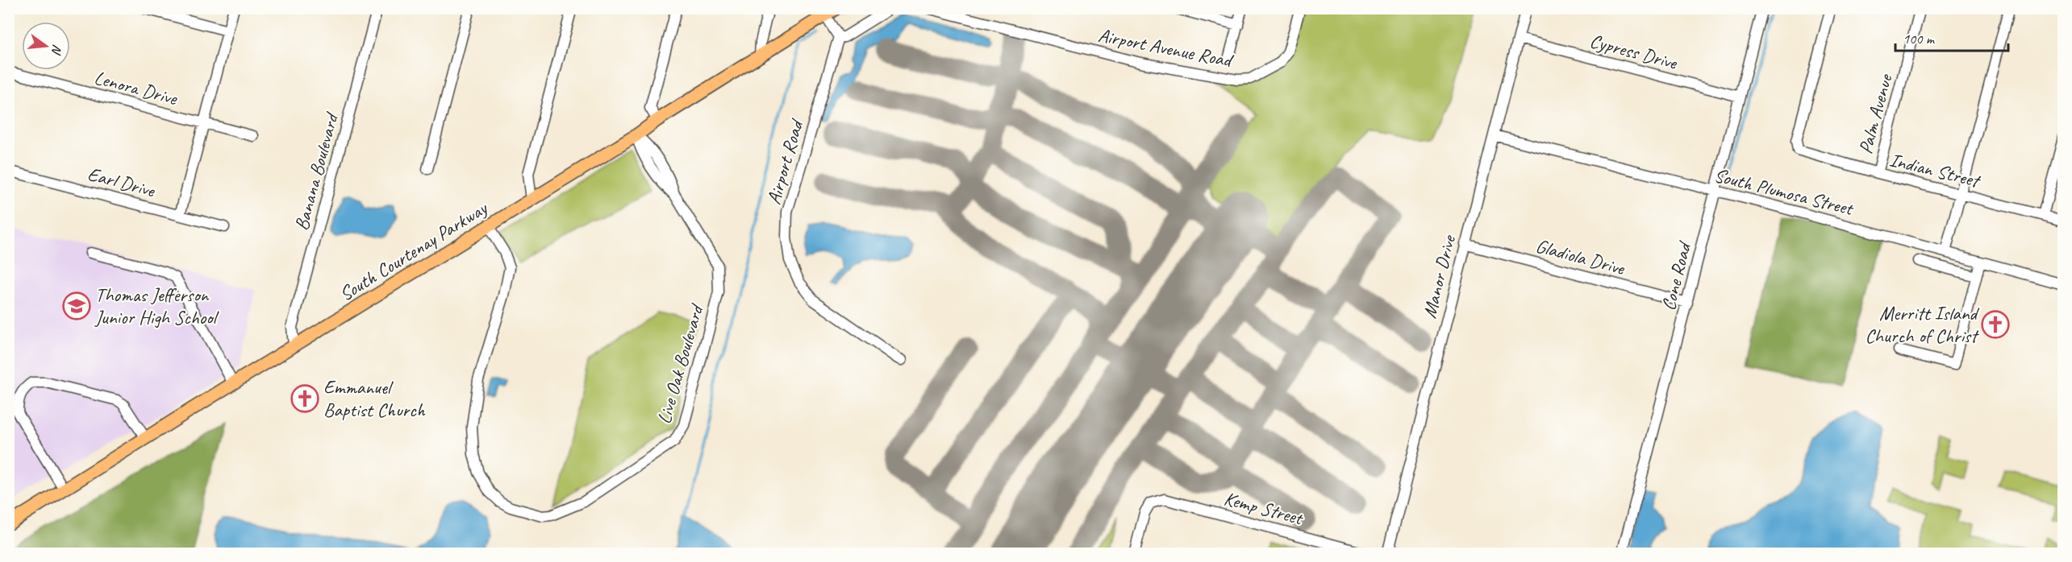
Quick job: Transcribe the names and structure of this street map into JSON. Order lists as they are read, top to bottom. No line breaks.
{"streets":{"main road":["South Courtenay Parkway"],"street":["Airport Avenue Road","Cypress Drive","Lenora Drive","Palm Avenue","Airport Road","Indian Street","Banana Boulevard","Earl Drive","South Plumosa Street","Gladiola Drive","Manor Drive","Cone Road","Live Oak Boulevard","Kemp Street"]},"crossings":[["Cypress Drive","Manor Drive"],["Cypress Drive","Cone Road"],["Palm Avenue","Indian Street"],["Banana Boulevard","South Courtenay Parkway"],["South Plumosa Street","Manor Drive"],["South Plumosa Street","Cone Road"],["South Courtenay Parkway","Live Oak Boulevard"],["Gladiola Drive","Manor Drive"],["Gladiola Drive","Cone Road"]],"places":{"school or university":["Thomas Jefferson Junior High School"],"church":["Merritt Island Church of Christ","Emmanuel Baptist Church"]},"scale_bar":"100 m","north":"right"}
